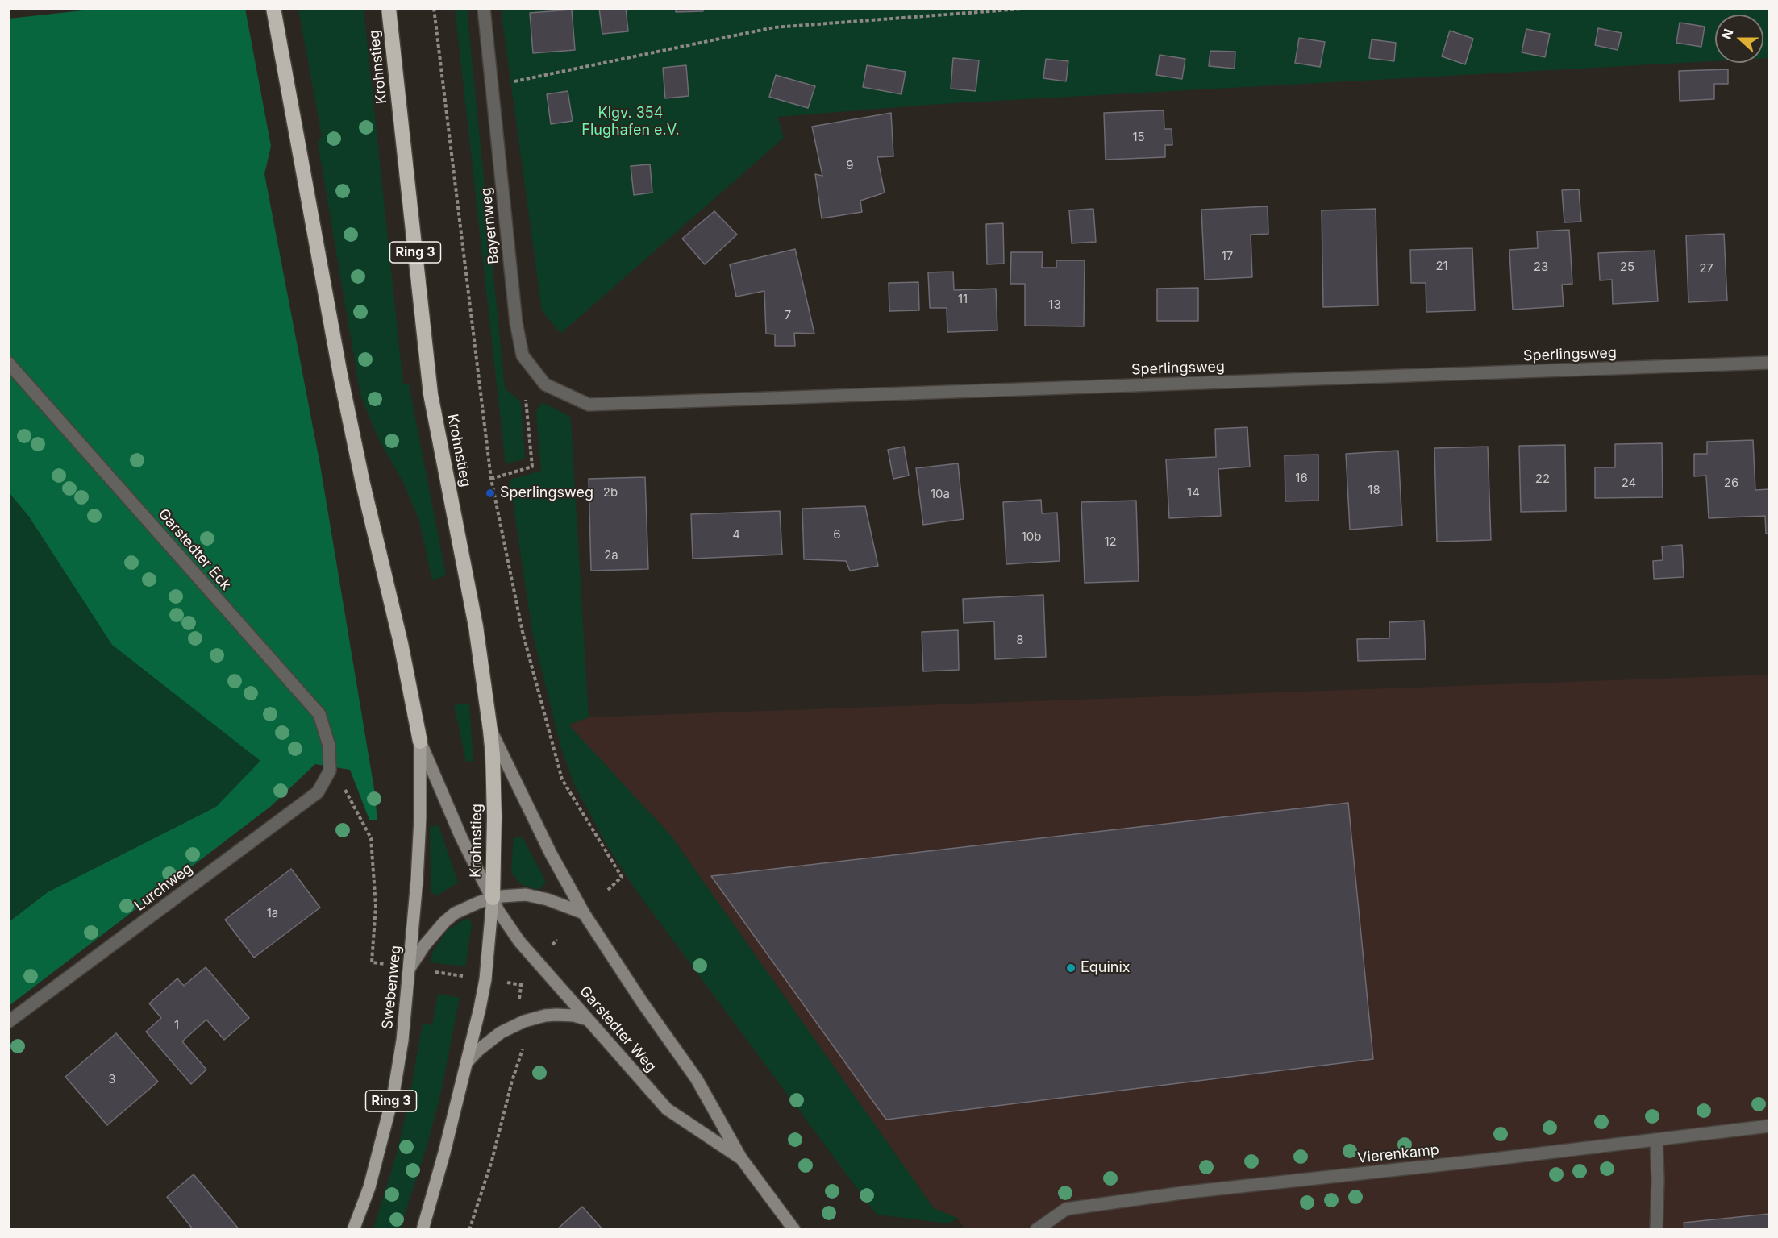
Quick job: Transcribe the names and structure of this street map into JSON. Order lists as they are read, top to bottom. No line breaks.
{"streets":{"highway":["Krohnstieg","Ring 3"],"main road":["Swebenweg","Garstedter Weg"],"street":["Bayernweg","Sperlingsweg","Garstedter Eck","Lurchweg","Vierenkamp"]},"crossings":[["Krohnstieg","Ring 3"],["Krohnstieg","Garstedter Weg"],["Bayernweg","Sperlingsweg"],["Ring 3","Swebenweg"],["Ring 3","Garstedter Weg"],["Garstedter Eck","Lurchweg"],["Swebenweg","Garstedter Weg"]],"parks":["Klgv. 354 Flughafen e.V."],"places":["Sperlingsweg","Equinix"],"house_numbers":["15","9","17","21","23","25","27","11","13","7","16","22","24","26","18","2b","14","10a","4","6","10b","12","2a","8","1a","1","3"],"north":"left"}
